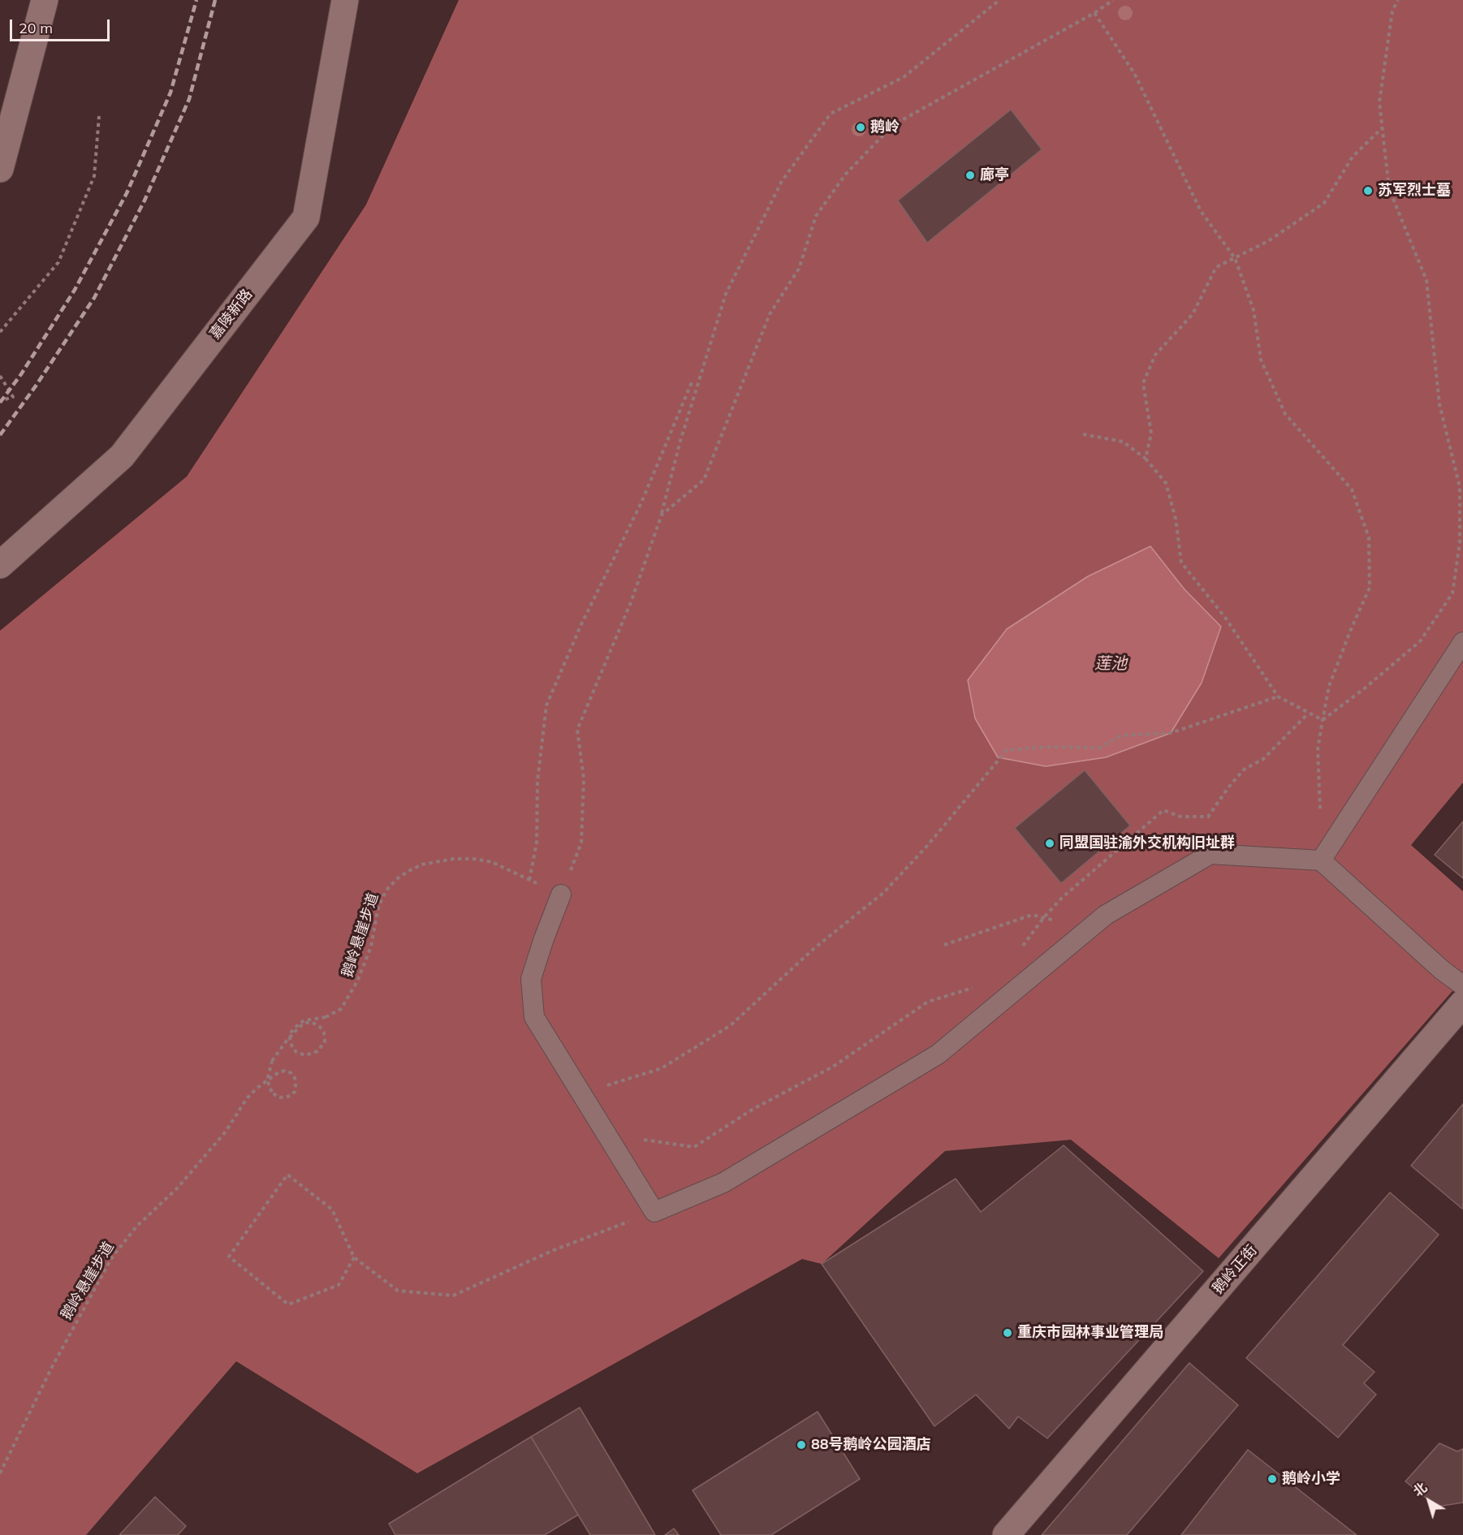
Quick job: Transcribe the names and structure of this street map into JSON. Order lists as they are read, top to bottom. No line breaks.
{"streets":{"street":["嘉陵新路","鹅岭正街"],"path":["鹅岭悬崖步道"]},"water":["莲池"],"places":["鹅岭","廊亭","苏军烈士墓","同盟国驻渝外交机构旧址群","重庆市园林事业管理局","88号鹅岭公园酒店","鹅岭小学"],"scale_bar":"20 m","north":"top left"}
